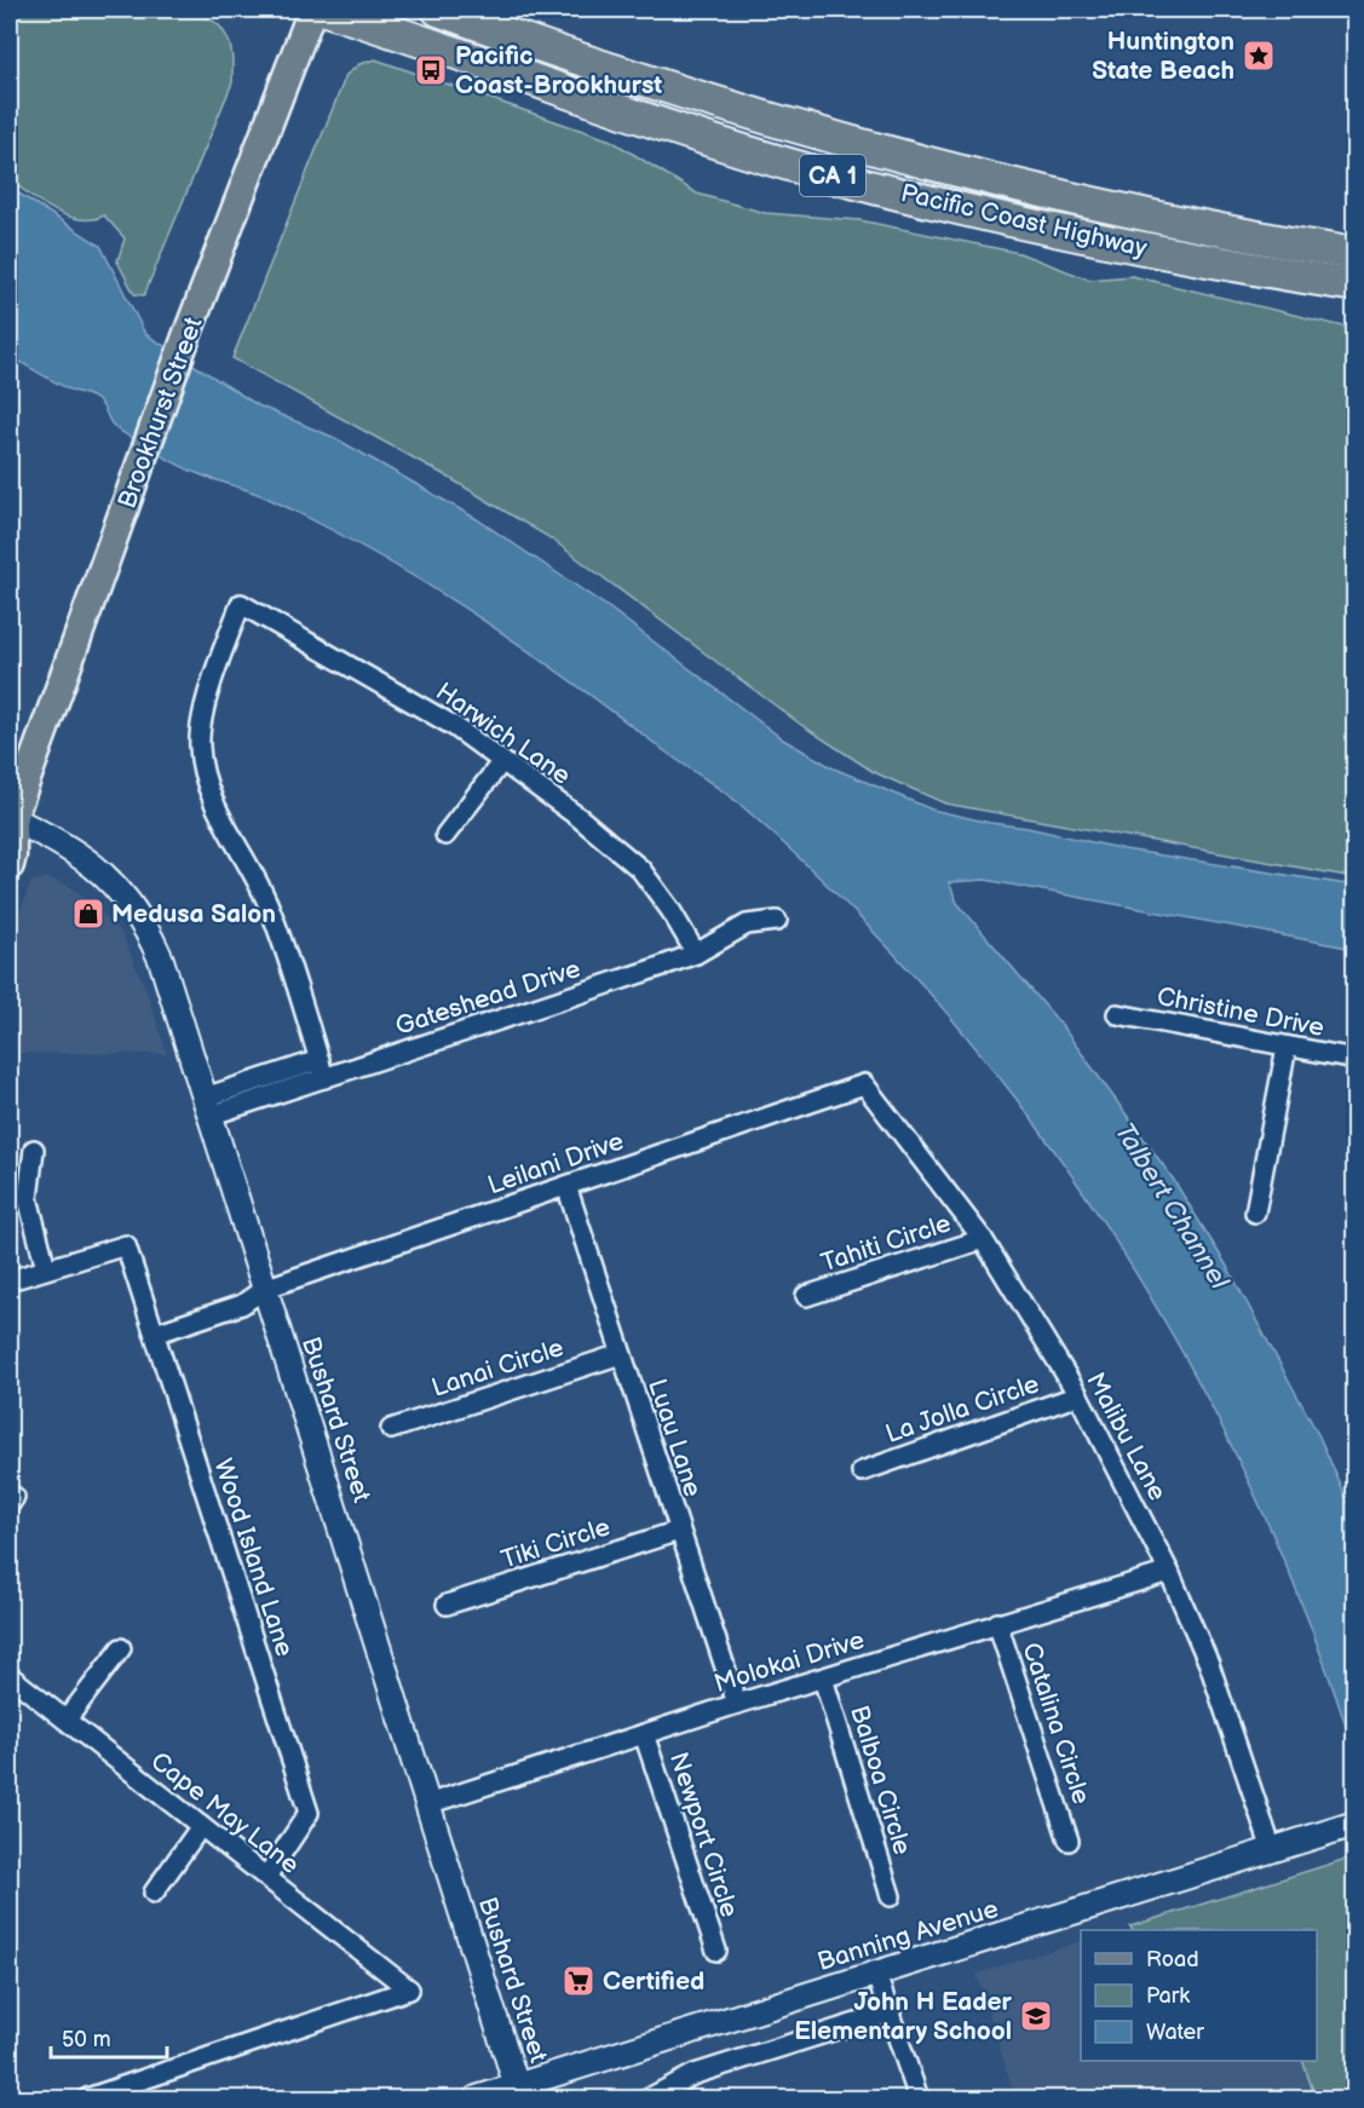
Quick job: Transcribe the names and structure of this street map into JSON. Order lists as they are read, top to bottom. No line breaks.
{"streets":{"highway":["CA 1","Pacific Coast Highway"],"main road":["Brookhurst Street"],"street":["Harwich Lane","Gateshead Drive","Christine Drive","Leilani Drive","Tahiti Circle","Lanai Circle","La Jolla Circle","Bushard Street","Malibu Lane","Luau Lane","Tiki Circle","Wood Island Lane","Molokai Drive","Catalina Circle","Balboa Circle","Cape May Lane","Newport Circle","Banning Avenue"]},"crossings":[["Brookhurst Street","Bushard Street"],["Harwich Lane","Gateshead Drive"],["Gateshead Drive","Bushard Street"],["Leilani Drive","Bushard Street"],["Leilani Drive","Malibu Lane"],["Leilani Drive","Luau Lane"],["Leilani Drive","Wood Island Lane"],["Tahiti Circle","Malibu Lane"],["Lanai Circle","Luau Lane"],["La Jolla Circle","Malibu Lane"],["Bushard Street","Molokai Drive"],["Bushard Street","Banning Avenue"],["Malibu Lane","Molokai Drive"],["Malibu Lane","Banning Avenue"],["Luau Lane","Tiki Circle"],["Luau Lane","Molokai Drive"],["Wood Island Lane","Cape May Lane"],["Molokai Drive","Catalina Circle"],["Molokai Drive","Balboa Circle"],["Molokai Drive","Newport Circle"]],"water":["Talbert Channel"],"places":{"place":["Huntington State Beach"],"bus stop":["Pacific Coast-Brookhurst"],"shop":["Medusa Salon"],"supermarket":["Certified"],"school or university":["John H Eader Elementary School"]},"legend":["Road","Park","Water"],"scale_bar":"50 m"}
